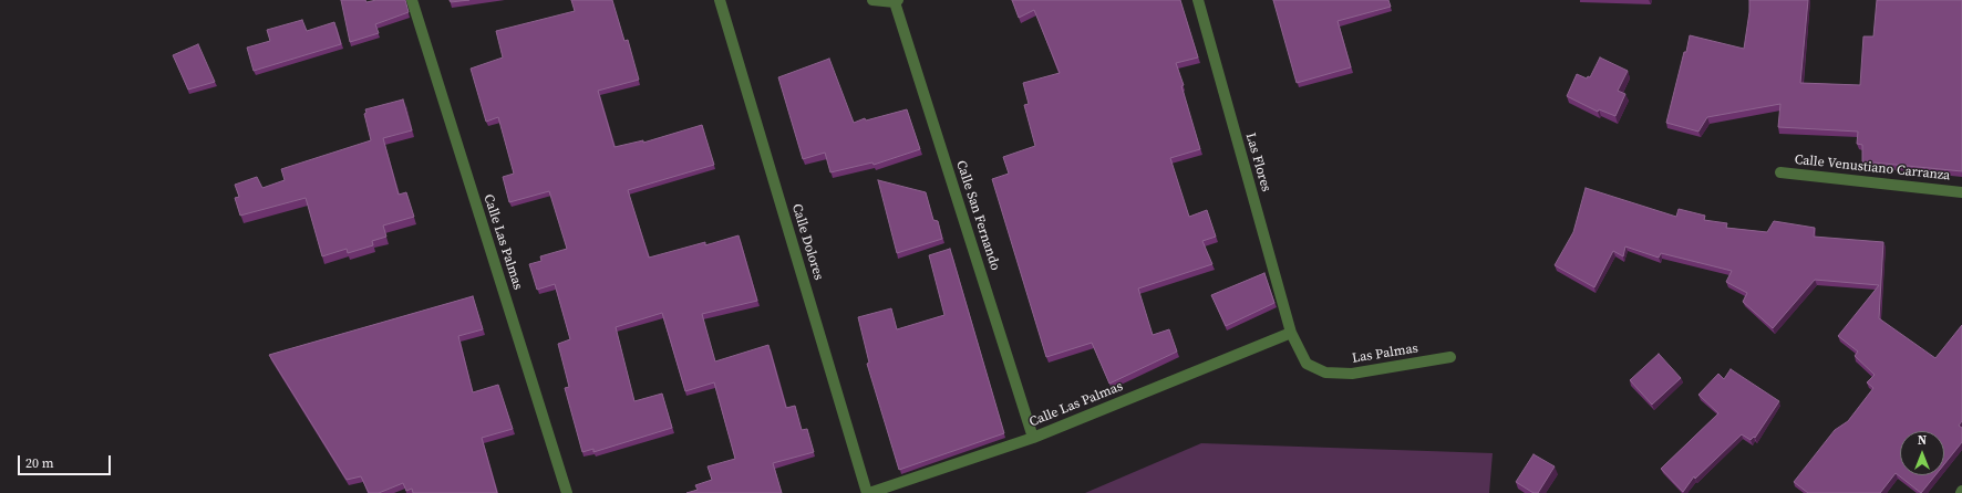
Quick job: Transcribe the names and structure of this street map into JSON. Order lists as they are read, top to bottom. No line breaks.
{"streets":{"street":["Las Flores","Calle Venustiano Carranza","Calle San Fernando","Calle Las Palmas","Calle Dolores","Las Palmas"]},"crossings":[["Las Flores","Calle Las Palmas"],["Las Flores","Las Palmas"],["Calle San Fernando","Calle Las Palmas"],["Calle Las Palmas","Calle Dolores"],["Calle Las Palmas","Las Palmas"]],"scale_bar":"20 m","north":"top"}
